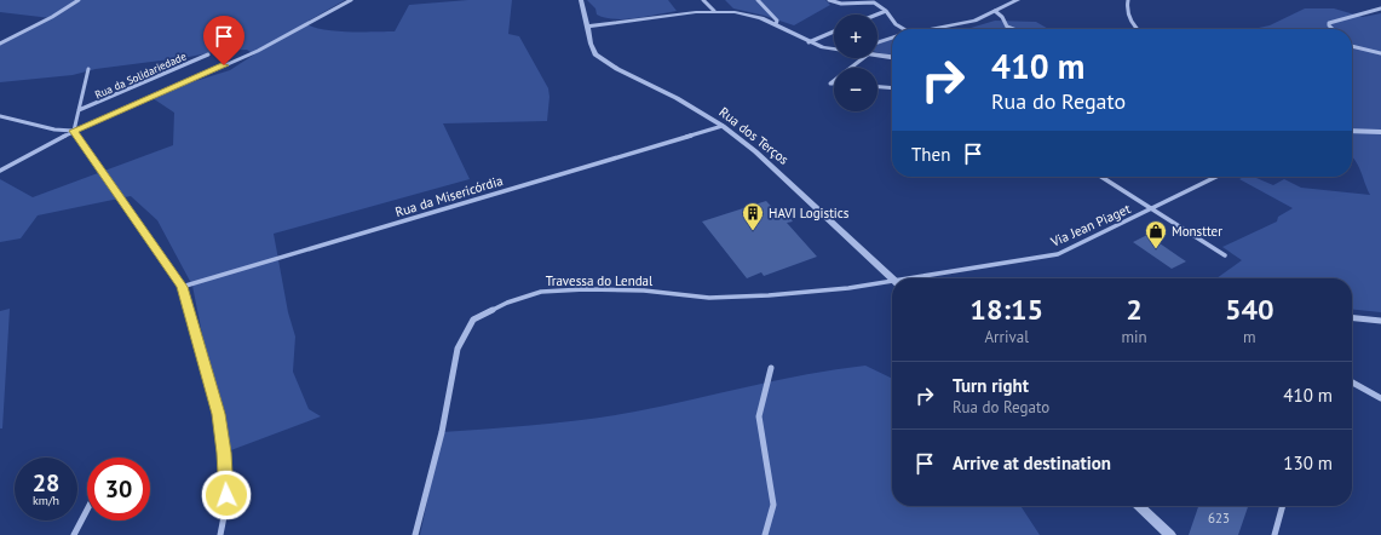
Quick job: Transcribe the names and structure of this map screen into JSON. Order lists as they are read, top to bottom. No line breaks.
{"streets":{"street":["Rua da Solidariedade","Rua dos Terços","Rua da Misericórdia","Via Jean Piaget","Travessa do Lendal"]},"crossings":[["Rua dos Terços","Rua da Misericórdia"]],"places":{"building":["HAVI Logistics"],"shop":["Monstter"]},"house_numbers":["623"],"page":{"map_buttons":["+","−"],"turn":["410 m","Rua do Regato"],"then":"Then","eta":["18:15","Arrival","2","min","540","m"],"list":[{"name":"Turn right","note":"Rua do Regato","value":"410 m"},{"name":"Arrive at destination","value":"130 m"}],"speed":"28 km/h","limit":"30"}}
